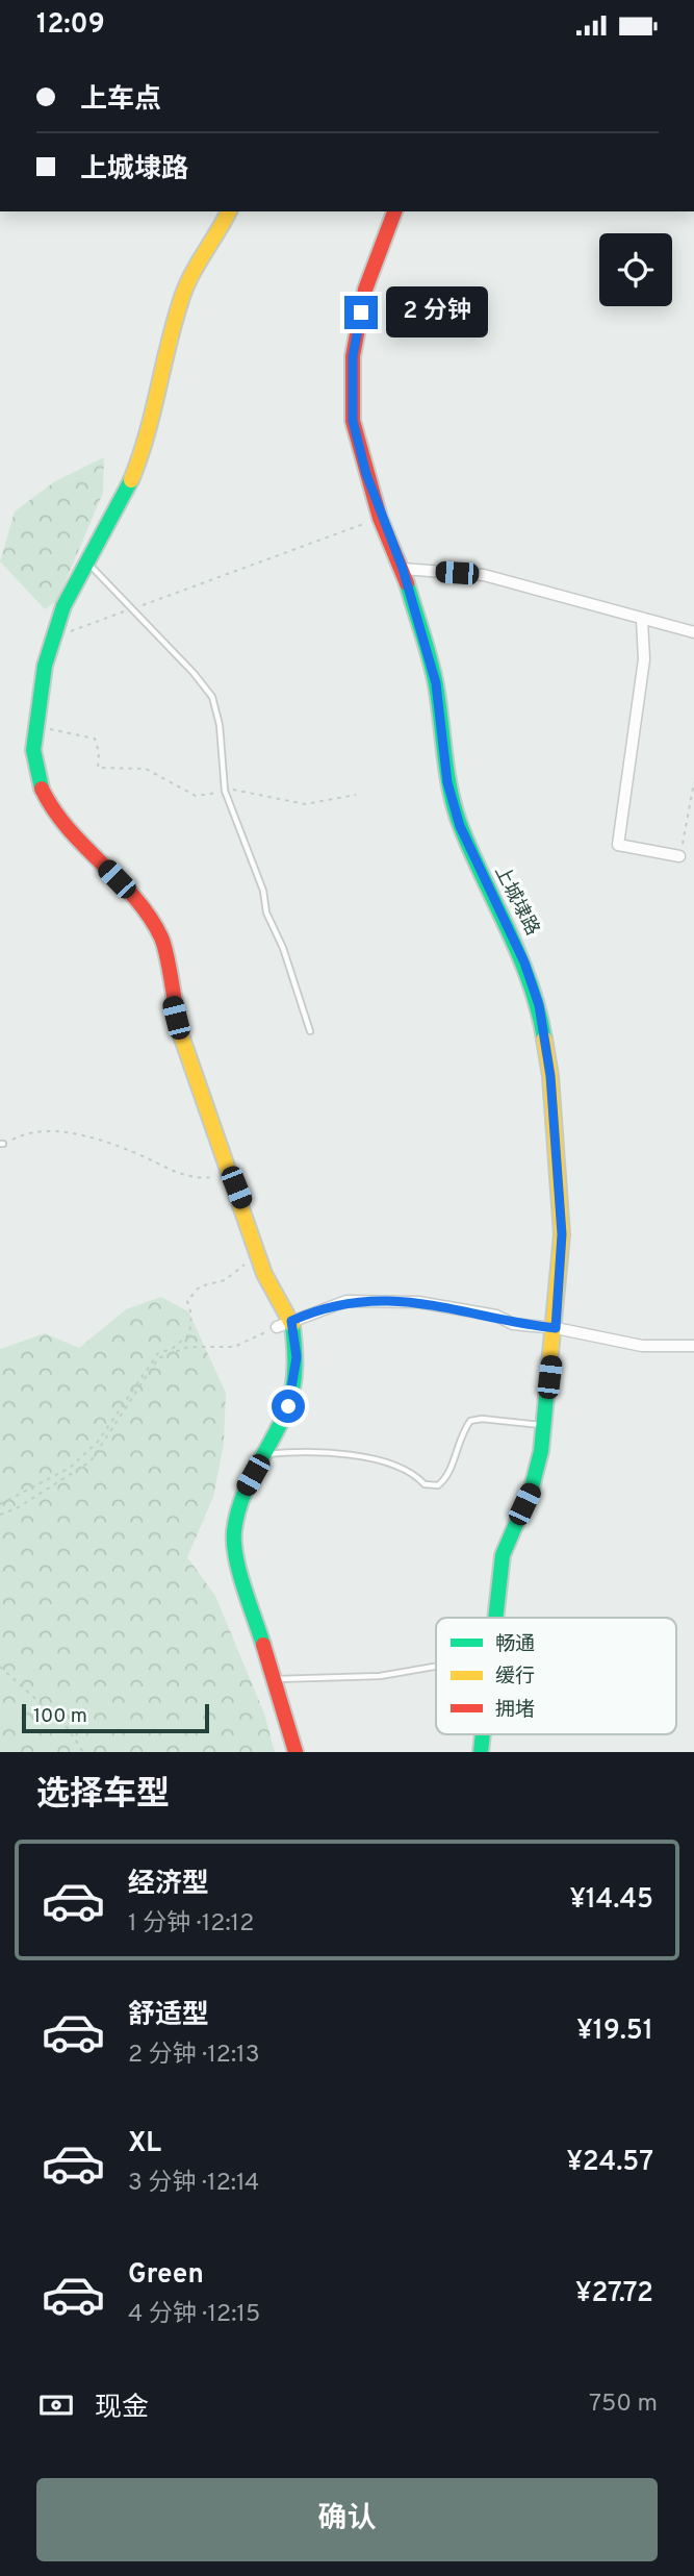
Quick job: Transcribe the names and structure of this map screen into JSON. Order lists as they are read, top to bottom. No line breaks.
{"streets":{"street":["上城埭路"]},"legend":["畅通","缓行","拥堵"],"scale_bar":"100 m","page":{"status":"12:09","banner":["上车点","上城埭路"],"bubble":"2 分钟","scale":"100 m","heading":"选择车型","list":[{"name":"经济型","note":"1 分钟 · 12:12","value":"¥14.45"},{"name":"舒适型","note":"2 分钟 · 12:13","value":"¥19.51"},{"name":"XL","note":"3 分钟 · 12:14","value":"¥24.57"},{"name":"Green","note":"4 分钟 · 12:15","value":"¥27.72"}],"pay":["现金","750 m"],"buttons":"确认"}}
